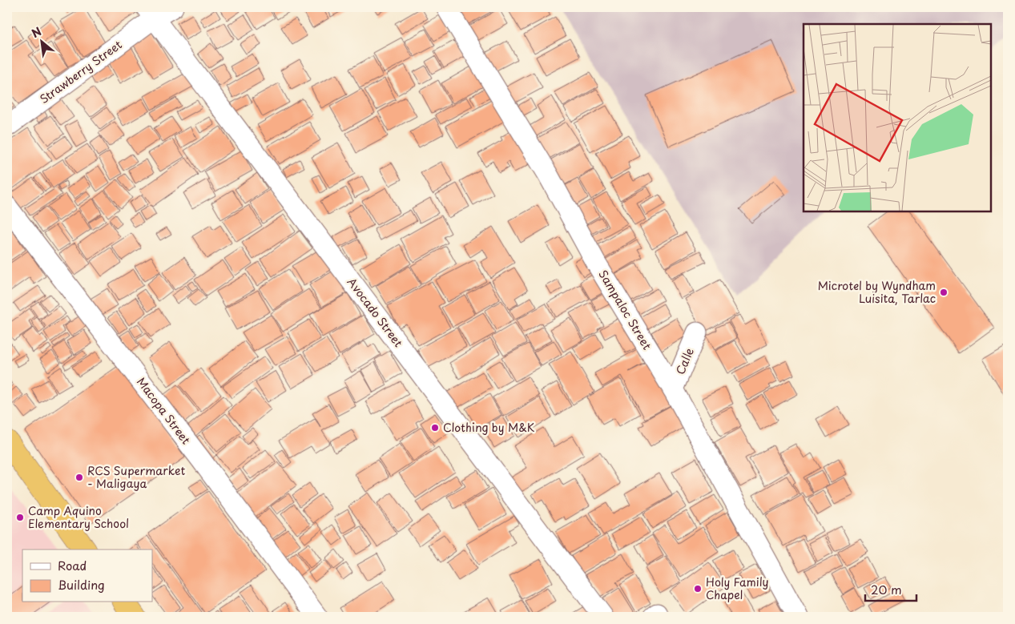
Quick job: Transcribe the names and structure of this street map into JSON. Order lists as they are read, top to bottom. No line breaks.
{"streets":{"street":["Strawberry Street","Sampaloc Street","Avocado Street","Calle","Macopa Street"]},"crossings":[["Strawberry Street","Avocado Street"],["Sampaloc Street","Calle"]],"places":["Microtel by Wyndham Luisita, Tarlac","Clothing by M&K","RCS Supermarket - Maligaya","Camp Aquino Elementary School","Holy Family Chapel"],"legend":["Road","Building"],"scale_bar":"20 m","north":"top left"}
